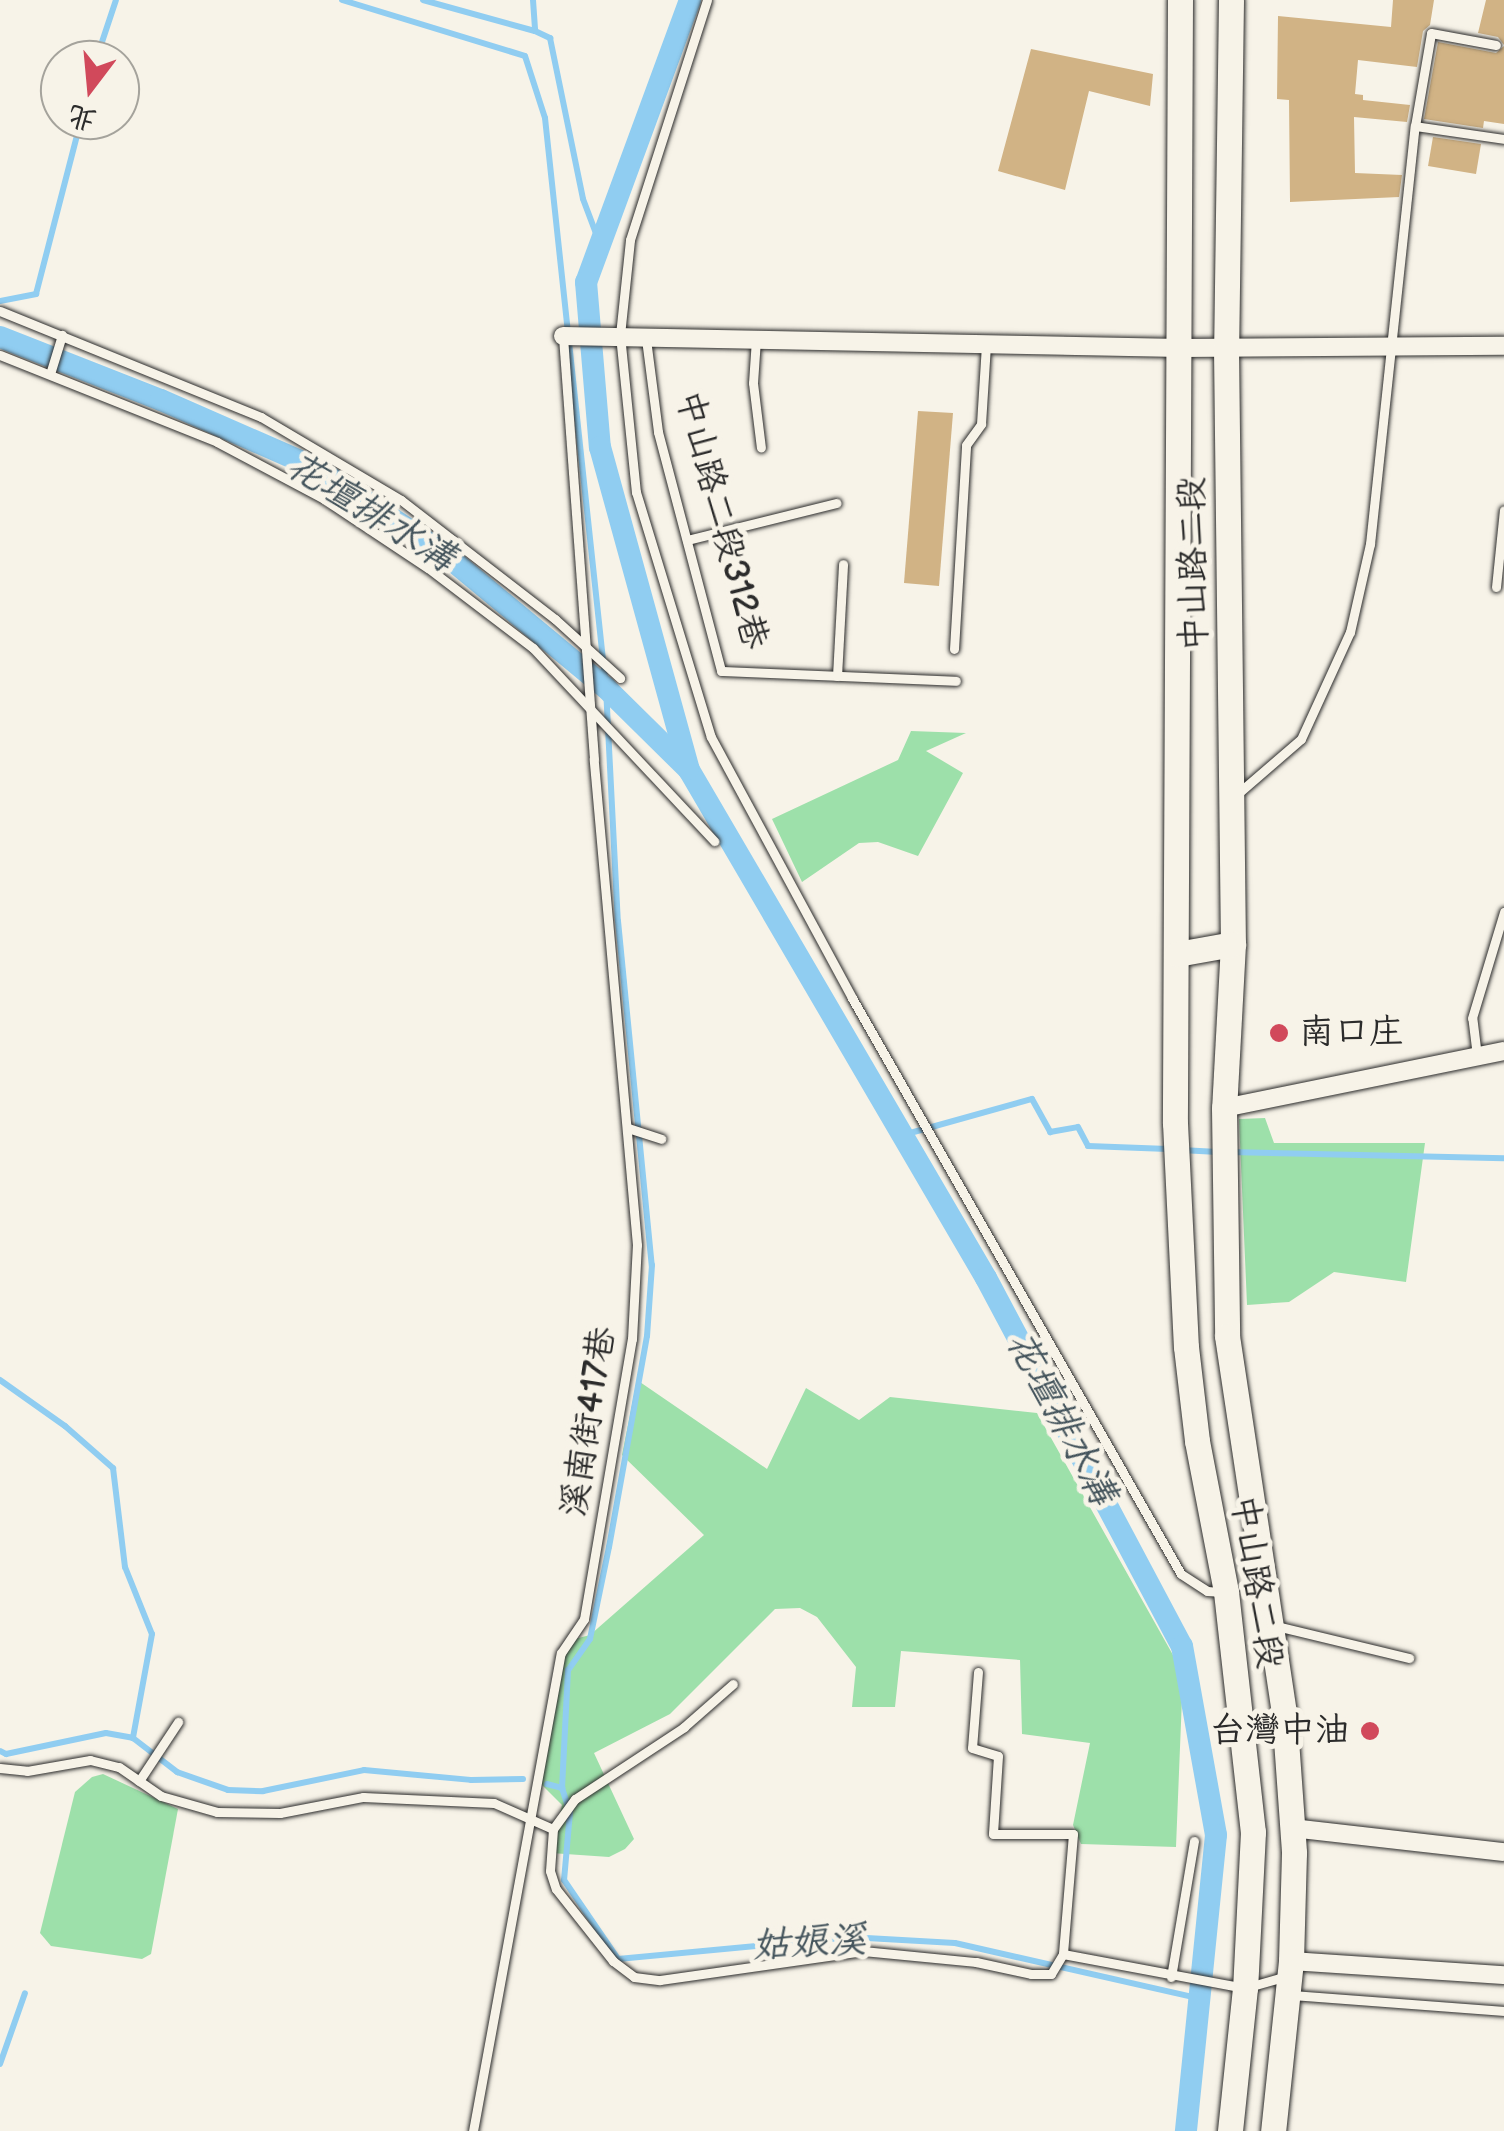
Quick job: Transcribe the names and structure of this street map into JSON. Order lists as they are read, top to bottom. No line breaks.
{"streets":{"main road":["中山路二段"],"street":["中山路二段312巷"],"lane":["溪南街417巷"]},"crossings":[["中山路二段312巷","中山路二段"],["中山路二段312巷","溪南街417巷"]],"water":["花壇排水溝","姑娘溪"],"places":["南口庄","台灣中油"],"north":"bottom"}
